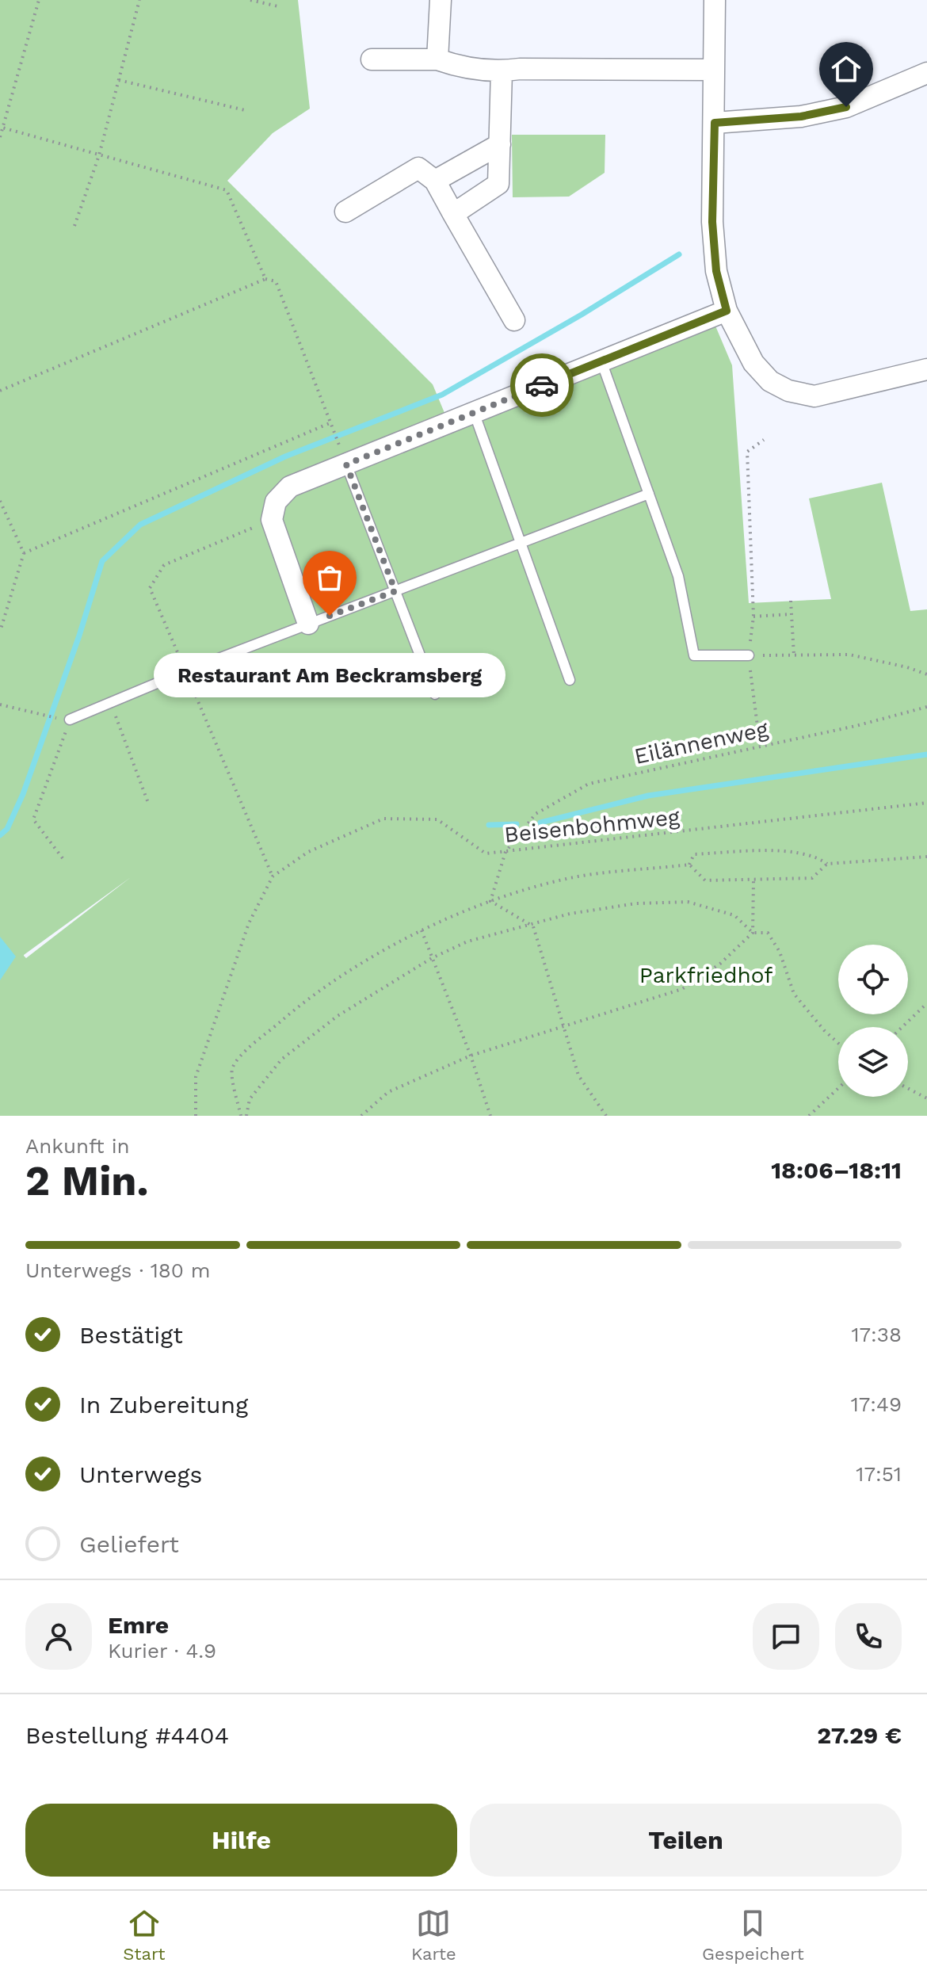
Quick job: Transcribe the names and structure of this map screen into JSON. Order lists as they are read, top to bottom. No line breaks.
{"streets":{"path":["Eilännenweg","Beisenbohmweg"]},"crossings":[["Eilännenweg","Beisenbohmweg"]],"parks":["Parkfriedhof"],"places":["Restaurant Am Beckramsberg"],"page":{"bubble":"Restaurant Am Beckramsberg","heading":["2 Min.","Ankunft in","18:06–18:11"],"panel":["Emre","Kurier · 4.9","Bestellung #4404","27.29 €"],"bar":"Unterwegs · 180 m","list":[["Bestätigt","17:38"],["In Zubereitung","17:49"],["Unterwegs","17:51"],"Geliefert"],"buttons":["Hilfe","Teilen"],"tabs":["Start","Karte","Gespeichert"]}}
